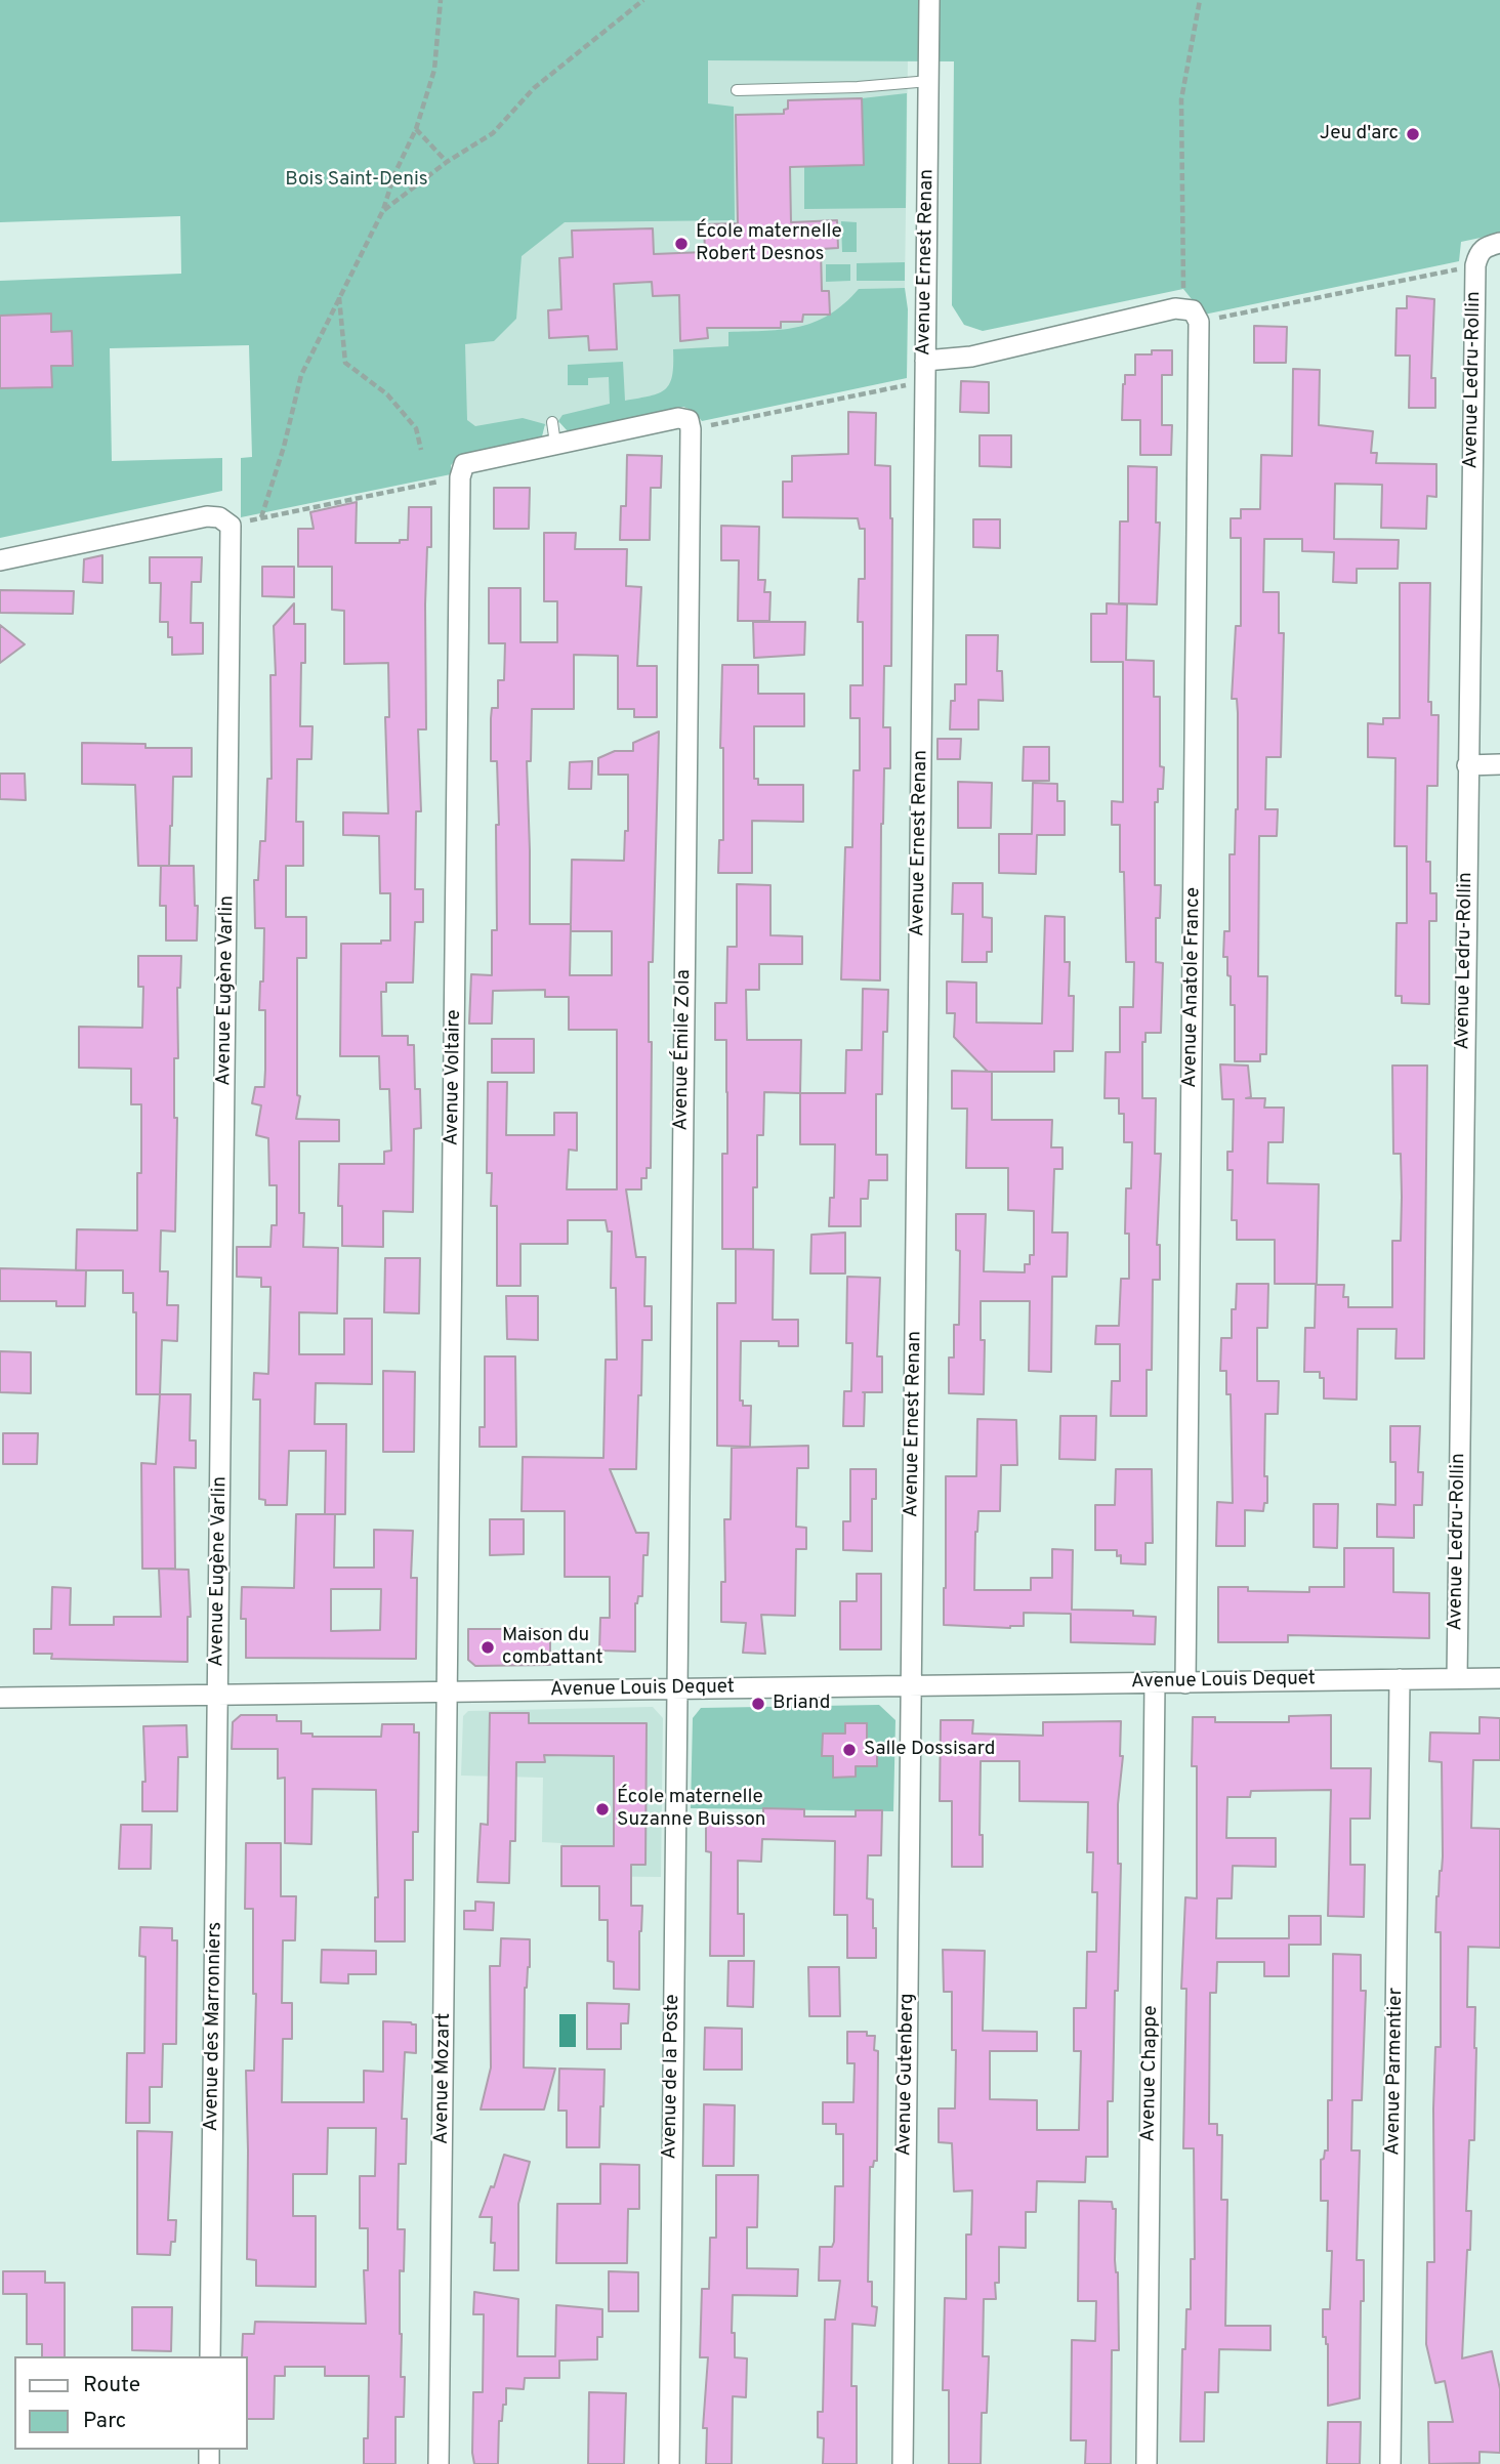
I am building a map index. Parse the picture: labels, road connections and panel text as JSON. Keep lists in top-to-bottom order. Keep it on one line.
{"streets":{"street":["Avenue Ernest Renan","Avenue Ledru-Rollin","Avenue Anatole France","Avenue Eugène Varlin","Avenue Émile Zola","Avenue Voltaire","Avenue Louis Dequet","Avenue des Marronniers","Avenue Parmentier","Avenue Chappe","Avenue Gutenberg","Avenue de la Poste","Avenue Mozart"]},"crossings":[["Avenue Ernest Renan","Avenue Louis Dequet"],["Avenue Ernest Renan","Avenue Gutenberg"],["Avenue Ledru-Rollin","Avenue Louis Dequet"],["Avenue Anatole France","Avenue Louis Dequet"],["Avenue Eugène Varlin","Avenue Louis Dequet"],["Avenue Eugène Varlin","Avenue des Marronniers"],["Avenue Émile Zola","Avenue Louis Dequet"],["Avenue Émile Zola","Avenue de la Poste"],["Avenue Voltaire","Avenue Louis Dequet"],["Avenue Voltaire","Avenue Mozart"],["Avenue Louis Dequet","Avenue des Marronniers"],["Avenue Louis Dequet","Avenue Parmentier"],["Avenue Louis Dequet","Avenue Chappe"],["Avenue Louis Dequet","Avenue Gutenberg"],["Avenue Louis Dequet","Avenue de la Poste"],["Avenue Louis Dequet","Avenue Mozart"]],"parks":["Bois Saint-Denis"],"places":["Jeu d'arc","École maternelle Robert Desnos","Maison du combattant","Briand","Salle Dossisard","École maternelle Suzanne Buisson"],"legend":["Route","Parc"]}
